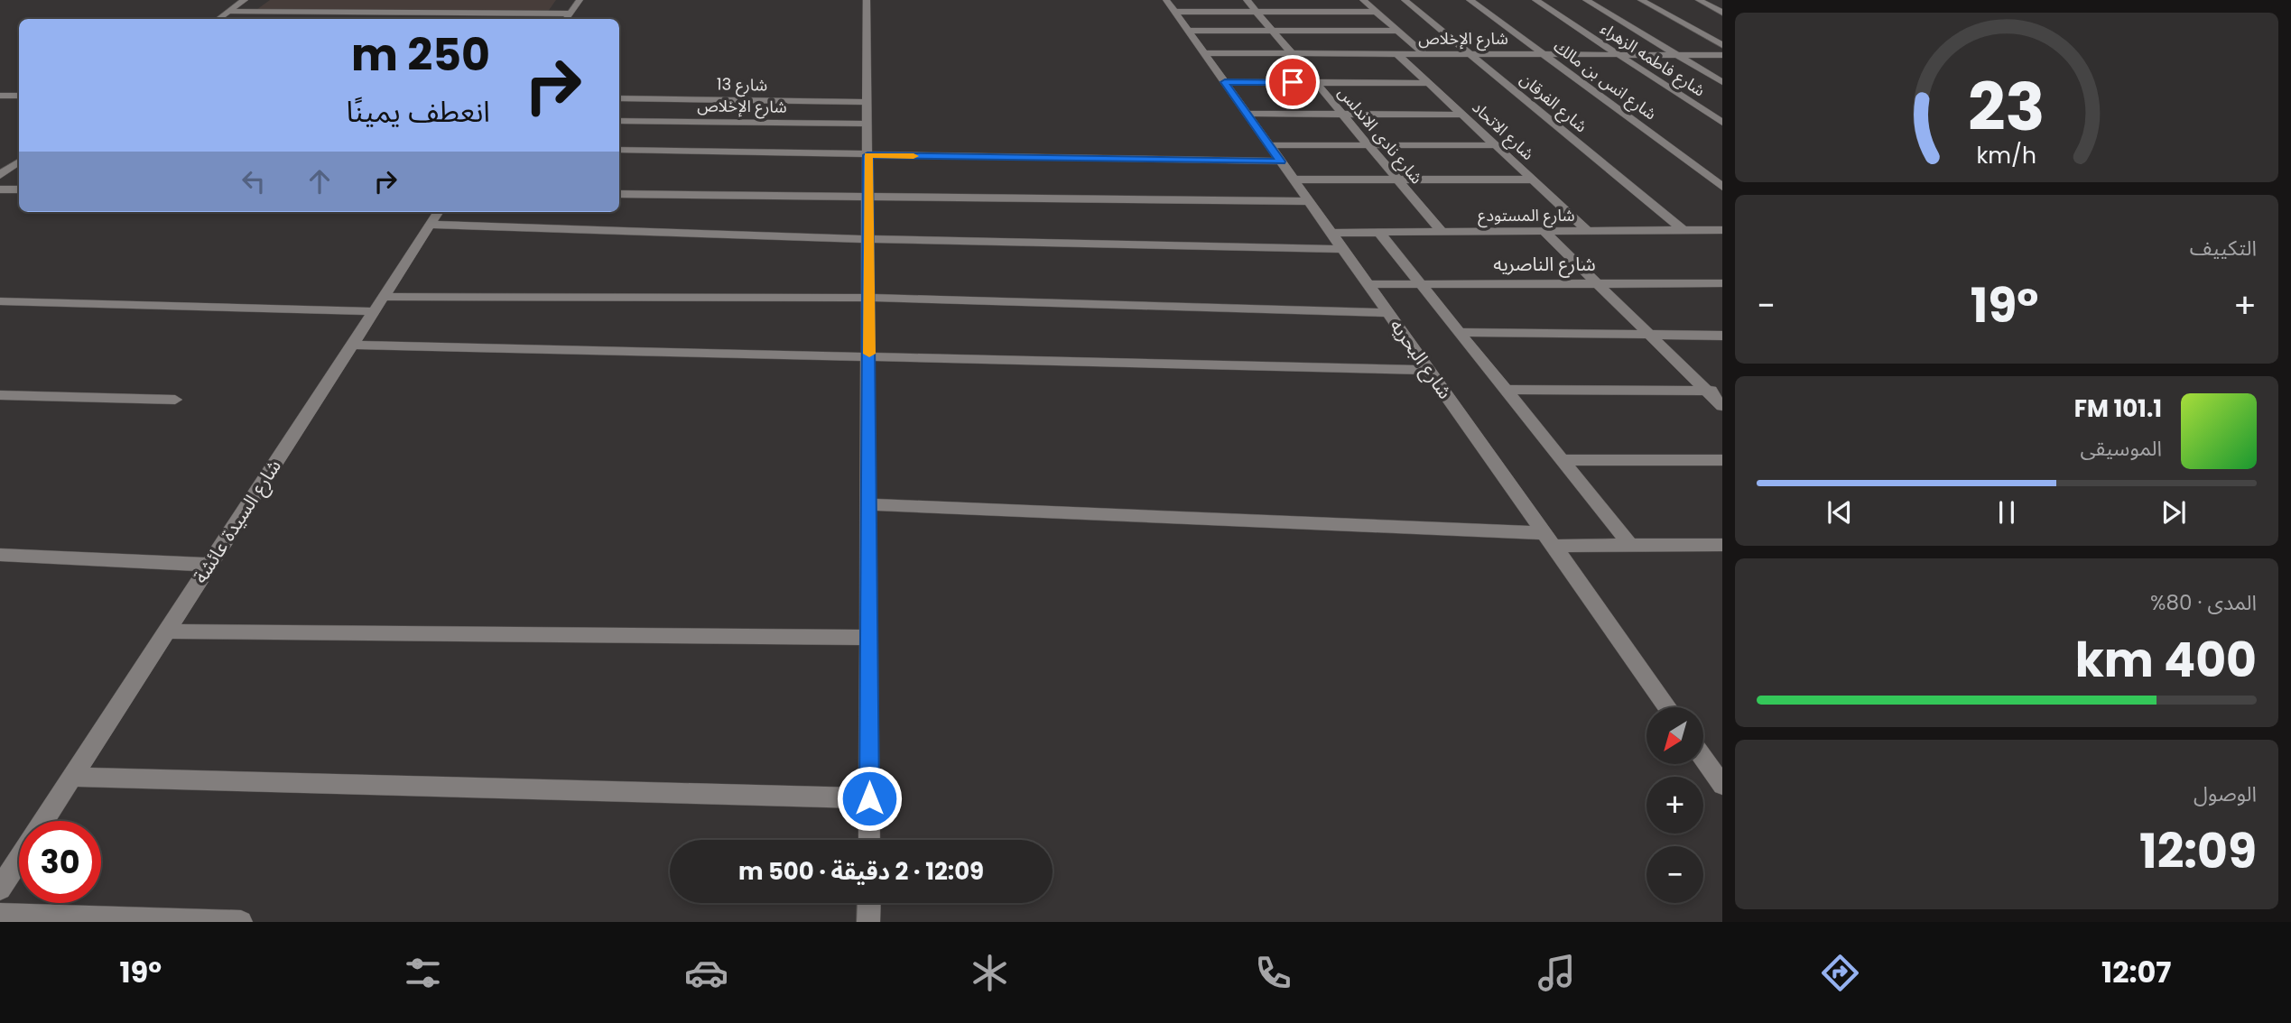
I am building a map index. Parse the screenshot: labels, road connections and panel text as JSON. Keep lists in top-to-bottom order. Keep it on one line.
{"streets":{"street":["شارع الإخلاص","شارع فاطمه الزهراء","شارع انس بن مالك","شارع 13","شارع الفرقان","شارع الاتحاد","شارع نادى الاندلس","شارع المستودع","شارع الناصريه","شارع البحريه","شارع السيدة عائشة"]},"crossings":[["شارع الإخلاص","شارع فاطمه الزهراء"],["شارع الإخلاص","شارع انس بن مالك"],["شارع الإخلاص","شارع الفرقان"],["شارع الإخلاص","شارع الاتحاد"],["شارع الإخلاص","شارع نادى الاندلس"],["شارع الإخلاص","شارع البحريه"],["شارع الفرقان","شارع المستودع"],["شارع الاتحاد","شارع المستودع"],["شارع نادى الاندلس","شارع المستودع"],["شارع المستودع","شارع البحريه"],["شارع الناصريه","شارع البحريه"]],"north":"bottom left","page":{"turn":["250 m","انعطف يمينًا"],"tile":["التكييف",["المدى · 80%","400 km"],["الوصول","12:09"]],"heat":["−","19°","+"],"song":["101.1 FM","الموسيقى"],"map_buttons":["+","−"],"limit":"30","trip":"12:09 · 2 دقيقة · 500 m","tabs":["12:07","19°"],"gauge":["23","km/h"]}}
